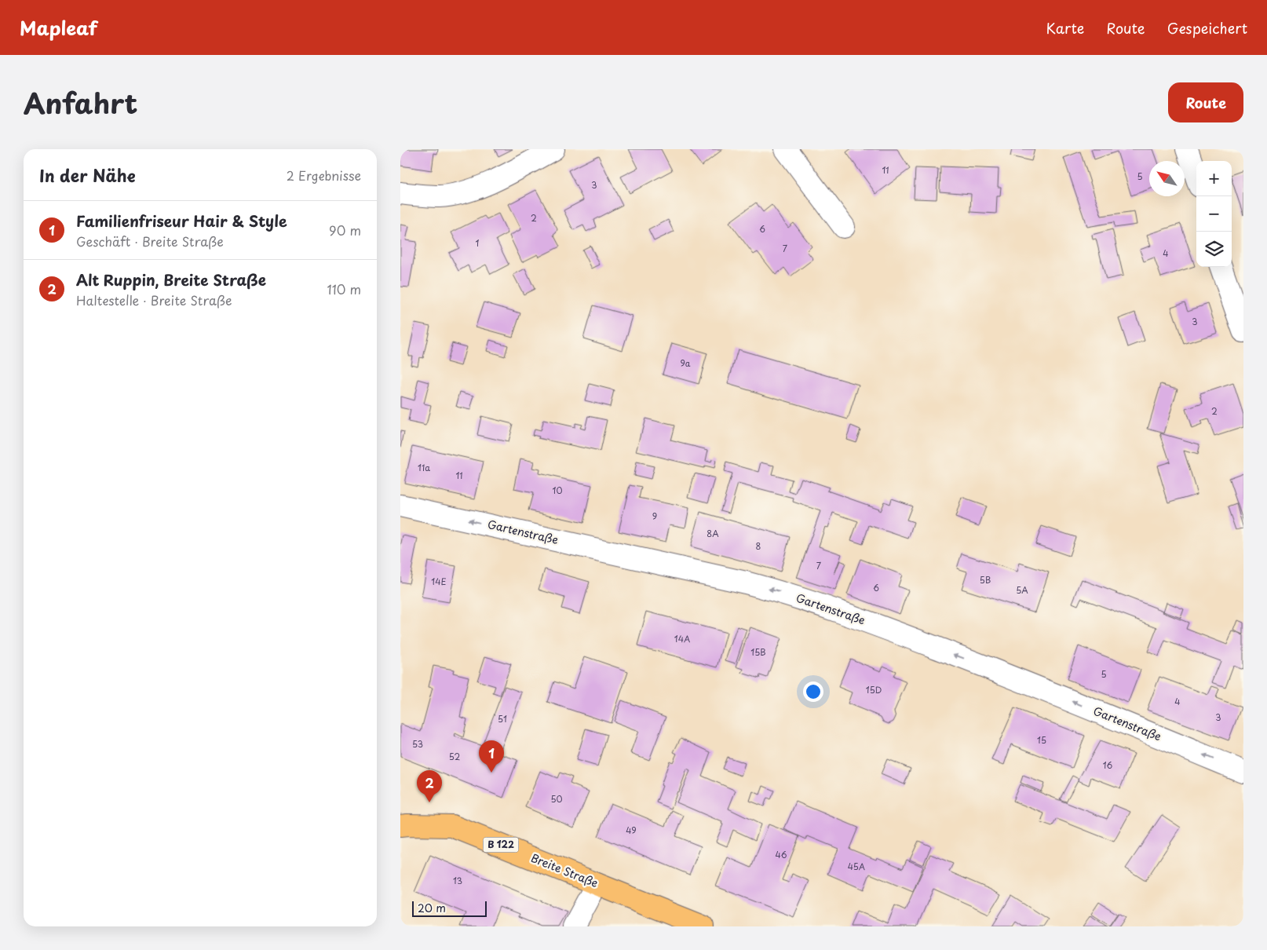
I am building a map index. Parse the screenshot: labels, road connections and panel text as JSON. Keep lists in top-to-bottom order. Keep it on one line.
{"streets":{"main road":["B 122","Breite Straße"],"street":["Gartenstraße"]},"one_way":["Gartenstraße"],"house_numbers":["11","5","3","2","6","1","7","4","3","9a","2","11a","11","10","9","8A","8","7","5B","14E","6","5A","14A","15B","5","15D","4","3","51","15","53","52","16","50","49","46","45A","13"],"scale_bar":"20 m","north":"top left","page":{"header":"Mapleaf","nav":["Karte","Route","Gespeichert"],"title":"Anfahrt","buttons":"Route","heading":["In der Nähe","2 Ergebnisse"],"map_buttons":["+","−"],"list":[{"mark":"1","name":"Familienfriseur Hair & Style","note":"Geschäft · Breite Straße","value":"90 m"},{"mark":"2","name":"Alt Ruppin, Breite Straße","note":"Haltestelle · Breite Straße","value":"110 m"}],"pins":["1","2"],"scale":"20 m"}}
